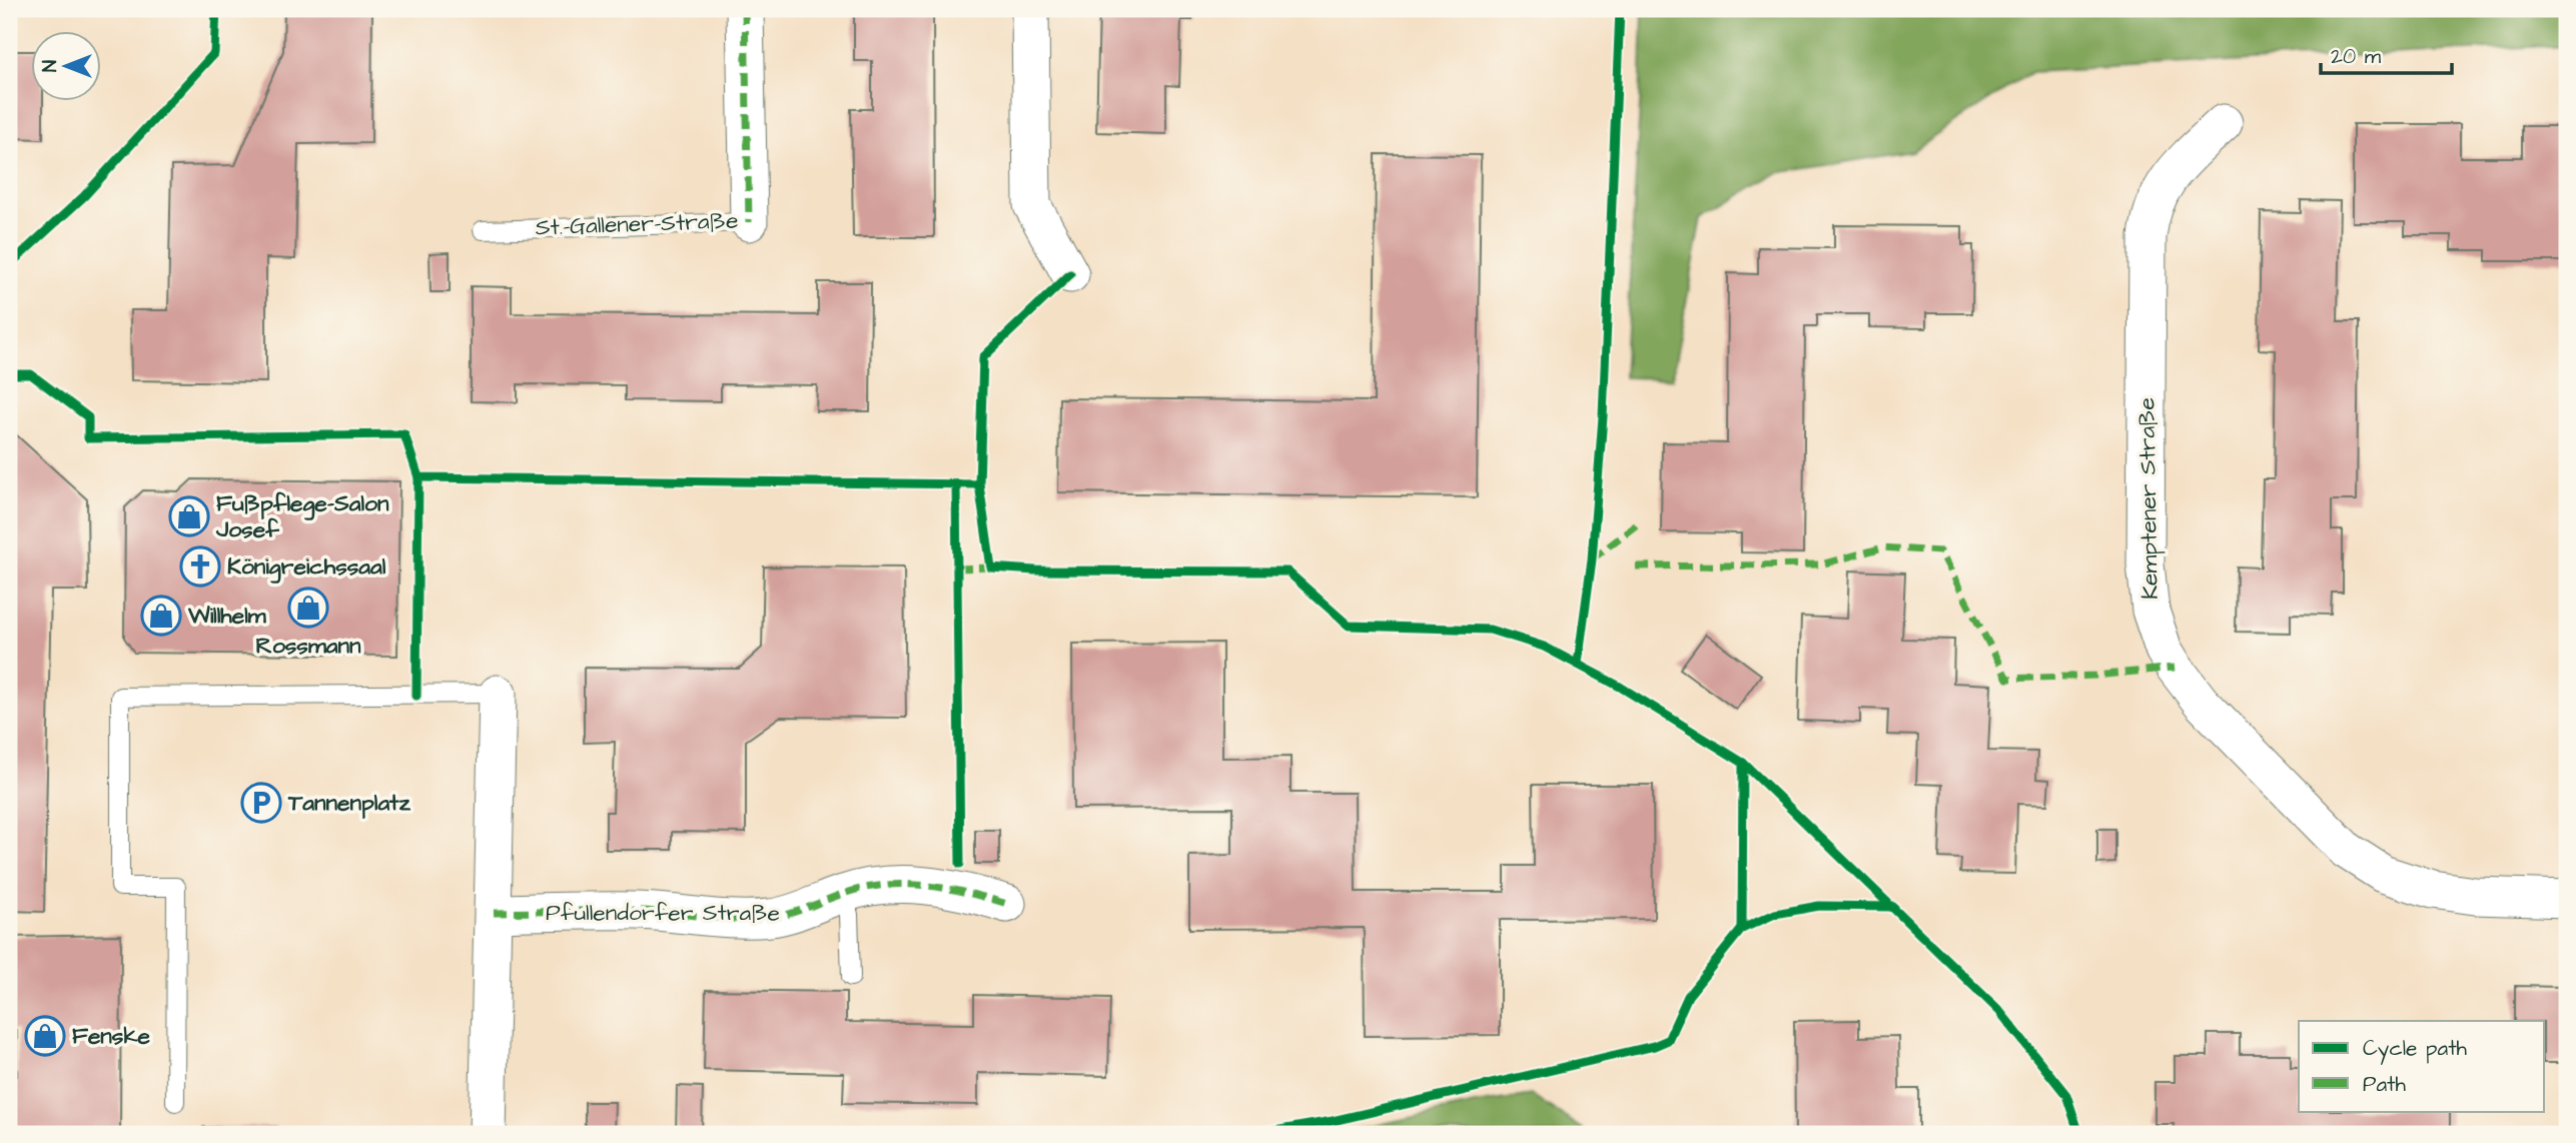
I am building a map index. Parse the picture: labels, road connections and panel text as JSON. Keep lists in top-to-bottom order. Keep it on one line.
{"streets":{"street":["St.-Gallener-Straße","Kemptener Straße","Pfullendorfer Straße"]},"places":{"shop":["Fußpflege-Salon Josef","Rossmann","Willhelm","Fenske"],"church":["Königreichssaal"],"parking":["Tannenplatz"]},"legend":["Cycle path","Path"],"scale_bar":"20 m","north":"left"}
